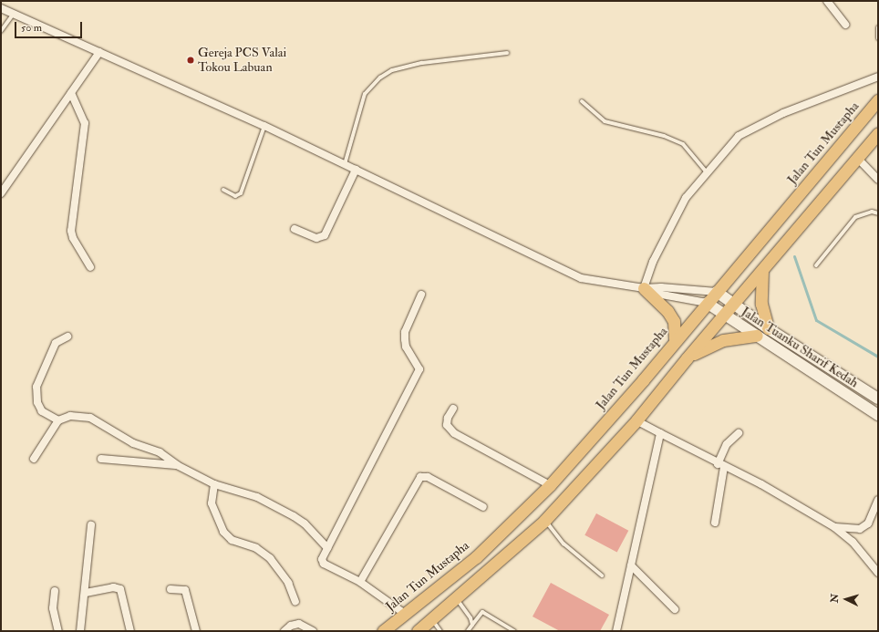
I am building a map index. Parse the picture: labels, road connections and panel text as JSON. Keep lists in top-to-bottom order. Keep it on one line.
{"streets":{"main road":["Jalan Tun Mustapha","Jalan Tuanku Sharif Kedah"]},"crossings":[["Jalan Tun Mustapha","Jalan Tuanku Sharif Kedah"]],"places":["Gereja PCS Valai Tokou Labuan"],"scale_bar":"50 m","north":"left"}
